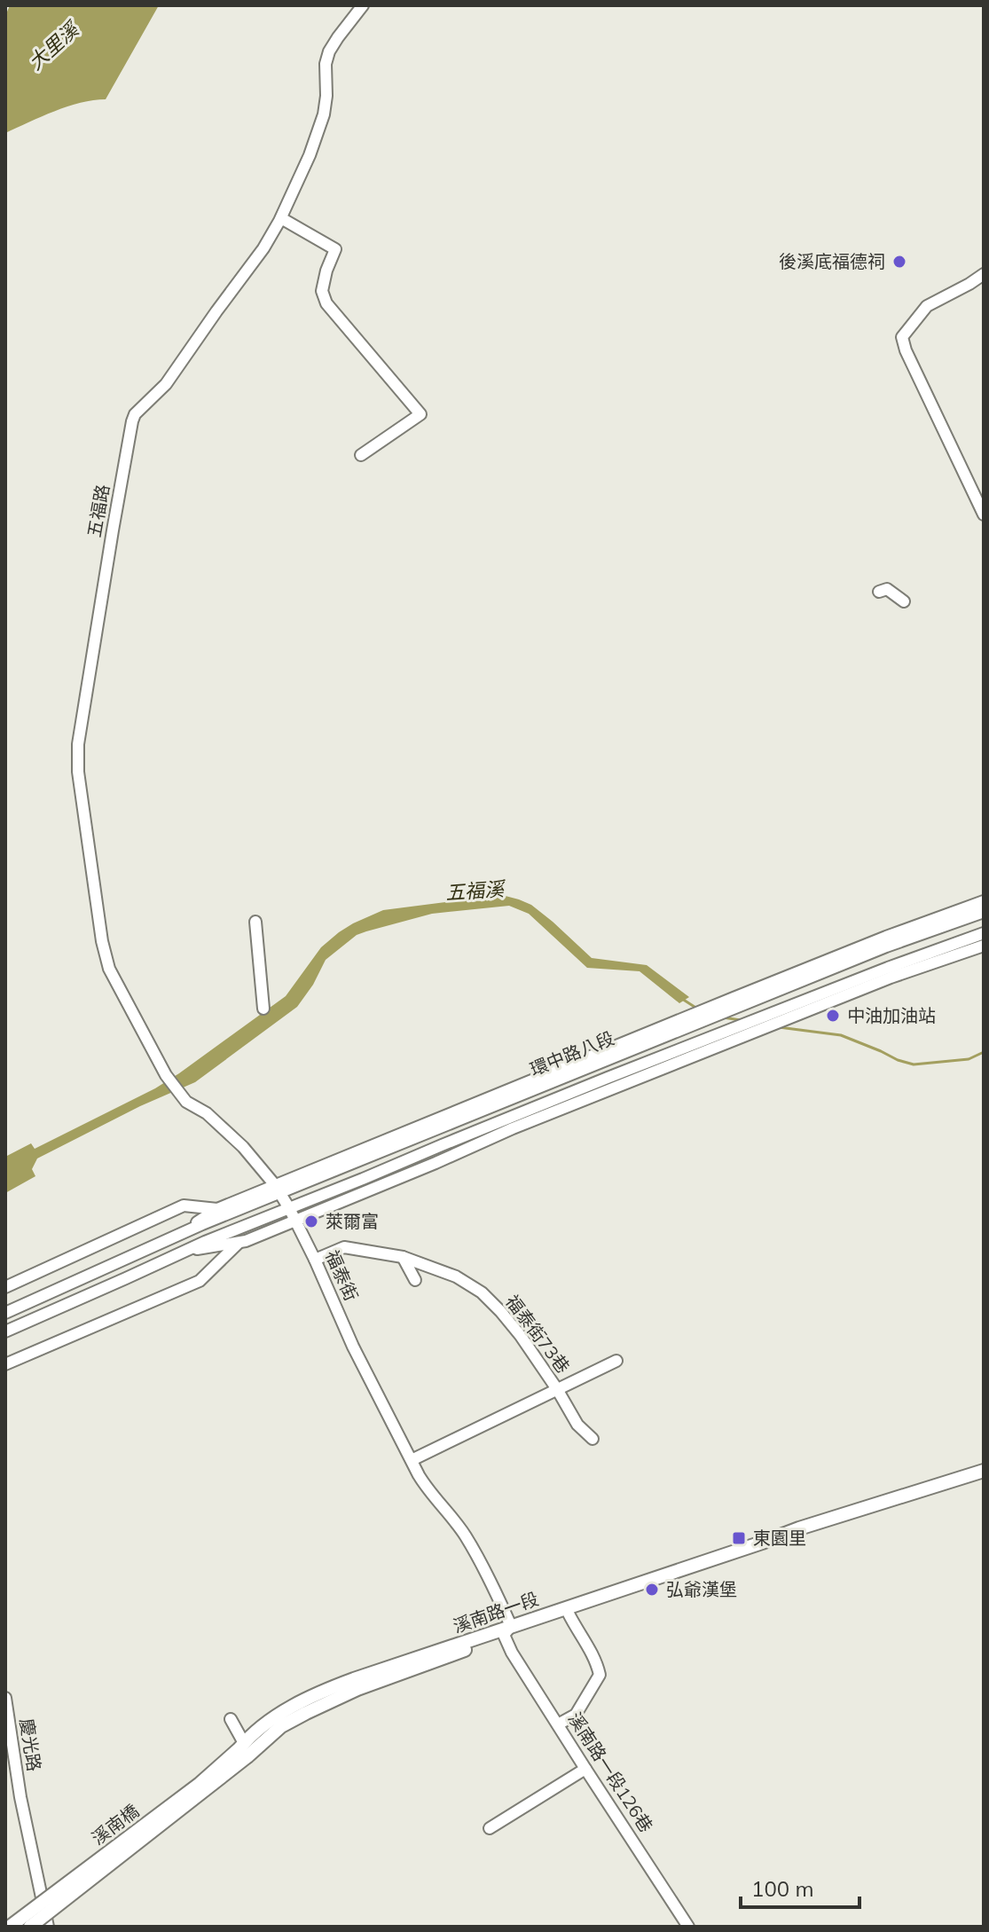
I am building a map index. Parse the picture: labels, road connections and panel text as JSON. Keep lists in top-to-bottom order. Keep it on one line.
{"streets":{"main road":["溪南路一段","溪南橋"],"street":["五福路","環中路八段","福泰街","福泰街73巷","慶光路","溪南路一段126巷"]},"crossings":[["五福路","福泰街"],["環中路八段","福泰街"],["福泰街","福泰街73巷"],["福泰街","溪南路一段"],["福泰街","溪南路一段126巷"],["溪南路一段","溪南路一段126巷"],["溪南路一段","溪南橋"]],"water":["大里溪","五福溪"],"places":{"other":["後溪底福德祠","中油加油站","萊爾富","弘爺漢堡"],"transit":["東園里"]},"scale_bar":"100 m"}
